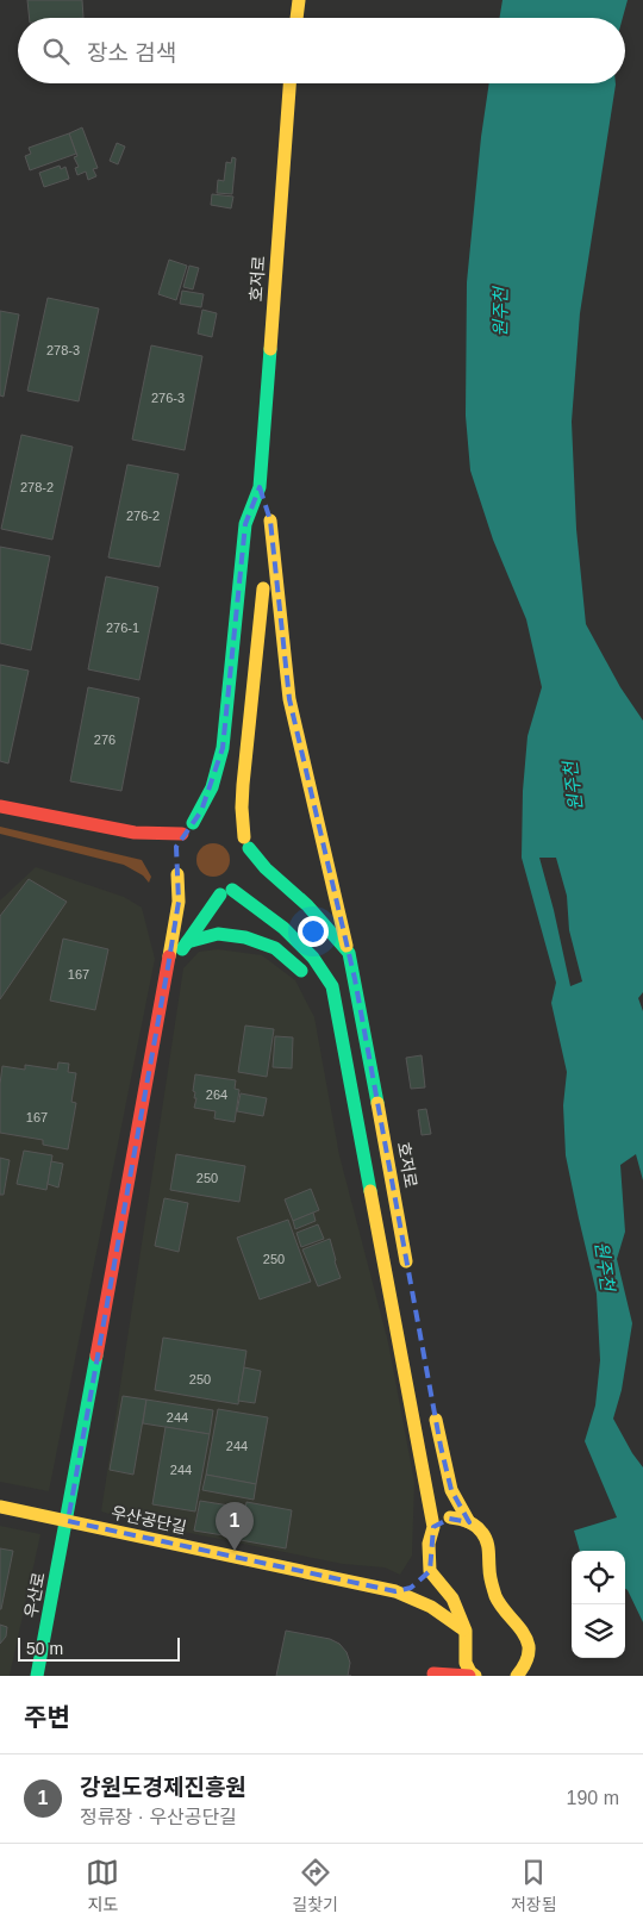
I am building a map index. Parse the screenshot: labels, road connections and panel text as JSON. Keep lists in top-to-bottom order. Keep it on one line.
{"streets":{"street":["호저로","우산공단길","우산로"]},"crossings":[["우산공단길","우산로"]],"water":["원주천"],"house_numbers":["278-3","276-3","278-2","276-2","276-1","276","167","264","167","250","250","250","244","244","244"],"scale_bar":"50 m","page":{"search":"장소 검색","pins":"1","scale":"50 m","heading":"주변","list":[{"mark":"1","name":"강원도경제진흥원","note":"정류장 · 우산공단길","value":"190 m"}],"nav":["지도","길찾기","저장됨"]}}
